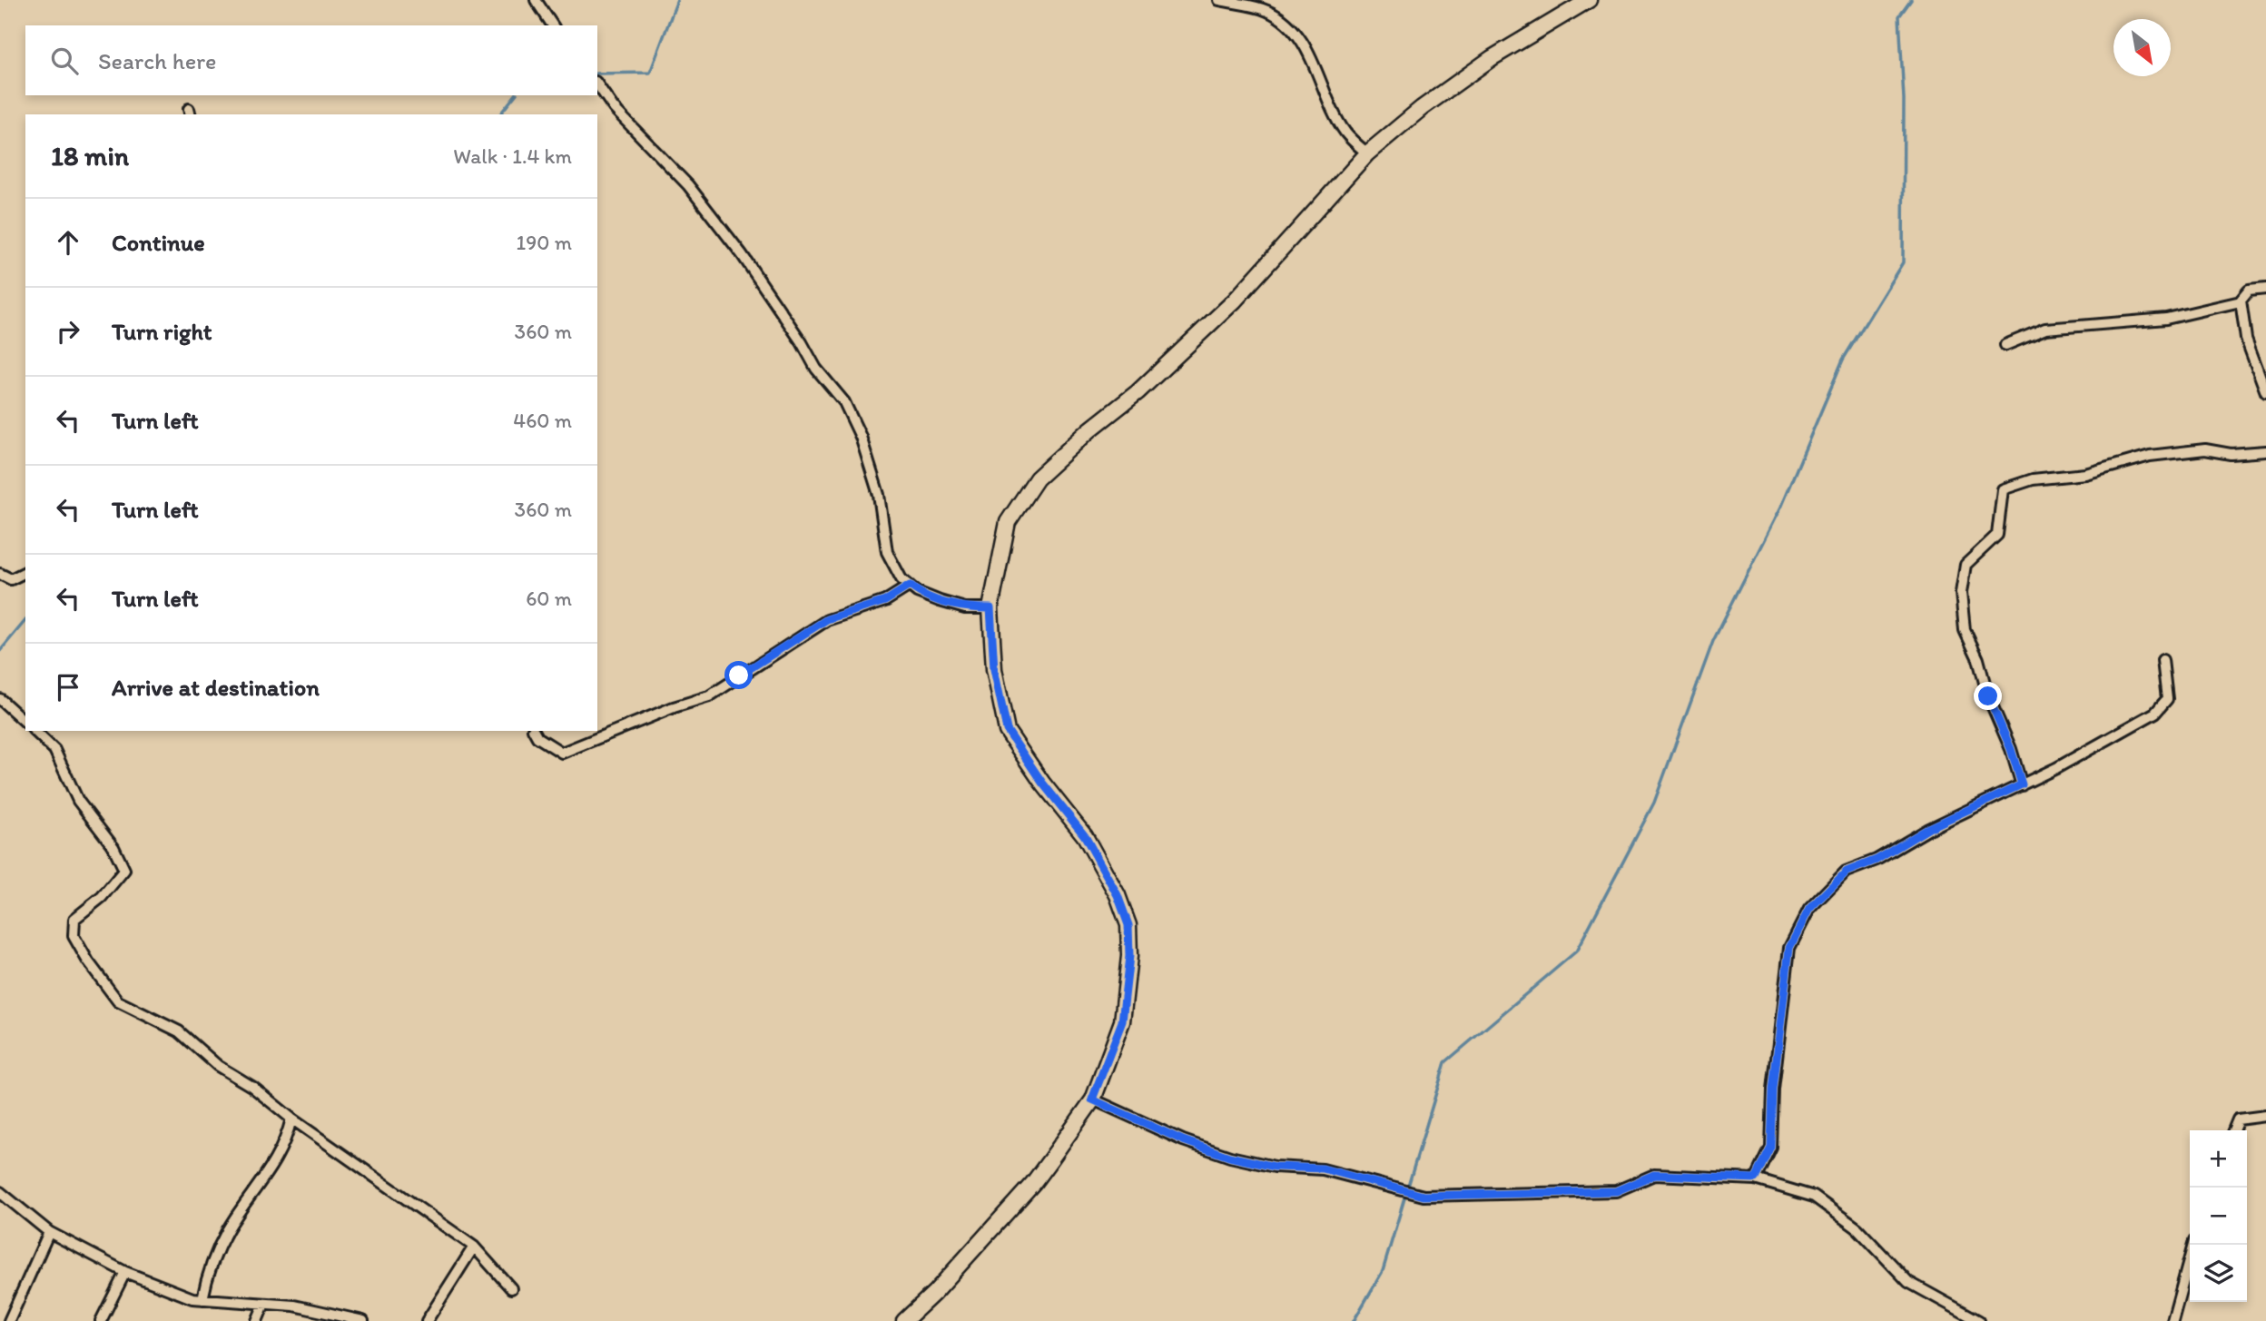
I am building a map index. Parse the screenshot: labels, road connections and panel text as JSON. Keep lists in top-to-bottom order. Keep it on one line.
{"north":"bottom right","page":{"search":"Search here","heading":["18 min","Walk · 1.4 km"],"list":[["Continue","190 m"],["Turn right","360 m"],["Turn left","460 m"],["Turn left","360 m"],["Turn left","60 m"],"Arrive at destination"],"map_buttons":["+","−"]}}
